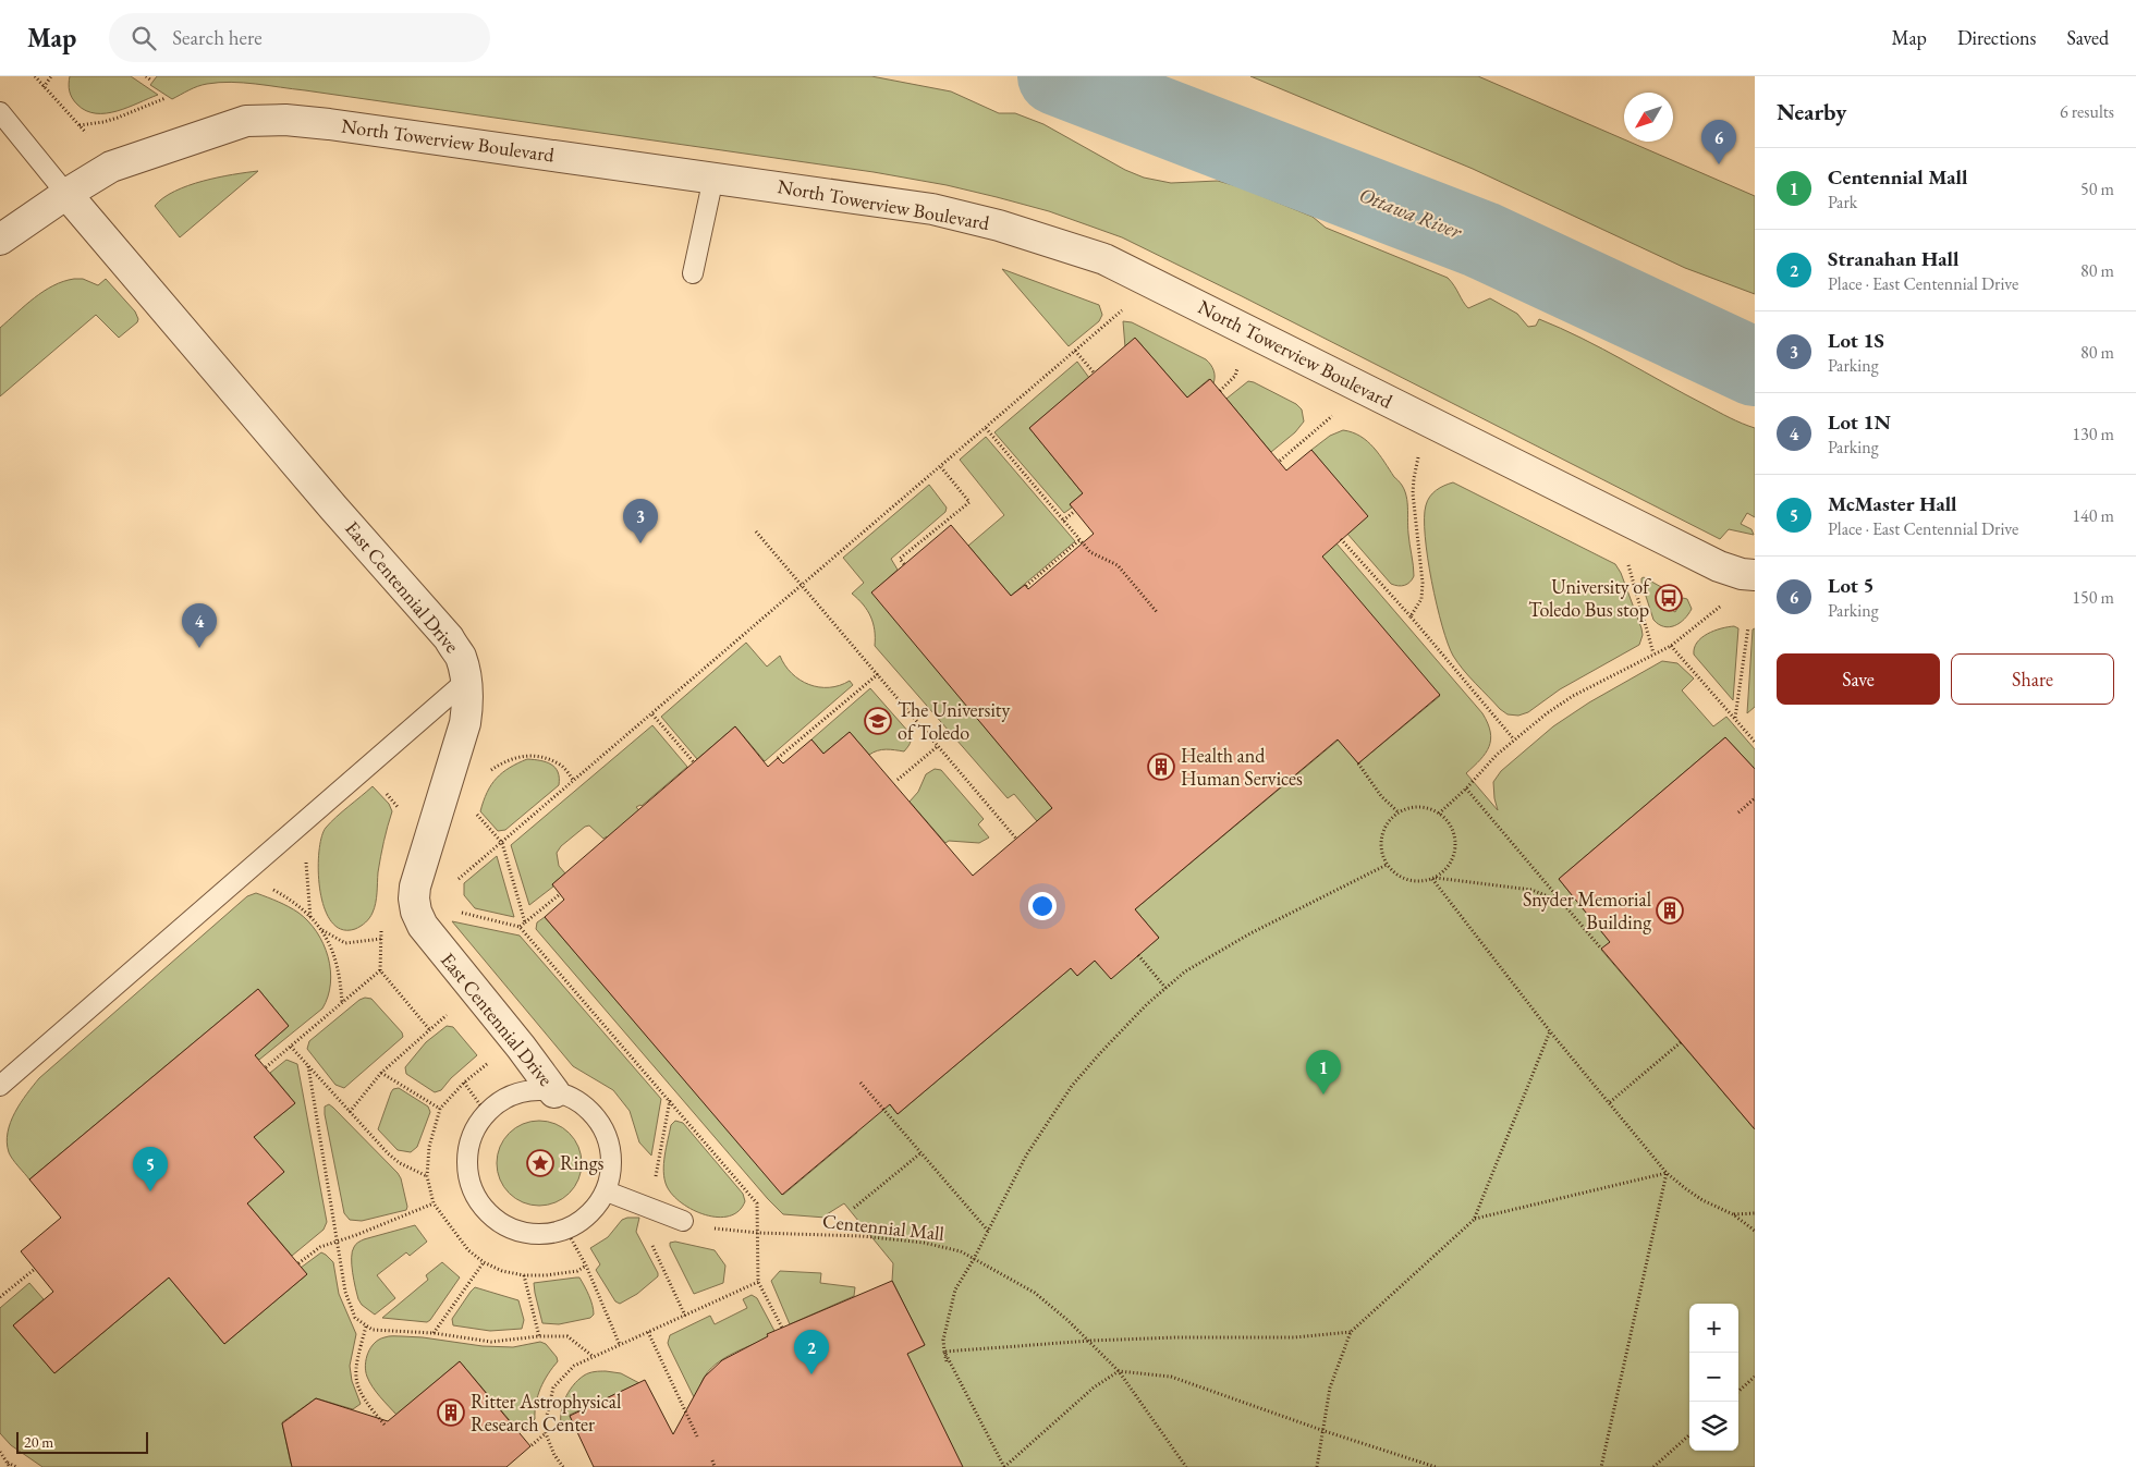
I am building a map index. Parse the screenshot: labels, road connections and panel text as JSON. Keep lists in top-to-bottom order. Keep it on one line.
{"streets":{"street":["North Towerview Boulevard","East Centennial Drive"],"path":["Centennial Mall"]},"crossings":[["North Towerview Boulevard","East Centennial Drive"]],"water":["Ottawa River"],"places":{"bus stop":["University of Toledo Bus stop"],"school or university":["The University of Toledo"],"building":["Health and Human Services","Snyder Memorial Building","Ritter Astrophysical Research Center"],"place":["Rings"]},"scale_bar":"20 m","north":"bottom left","page":{"header":"Map","search":"Search here","nav":["Map","Directions","Saved"],"heading":["Nearby","6 results"],"pins":["6","3","4","1","5","2"],"list":[{"mark":"1","name":"Centennial Mall","note":"Park","value":"50 m"},{"mark":"2","name":"Stranahan Hall","note":"Place · East Centennial Drive","value":"80 m"},{"mark":"3","name":"Lot 1S","note":"Parking","value":"80 m"},{"mark":"4","name":"Lot 1N","note":"Parking","value":"130 m"},{"mark":"5","name":"McMaster Hall","note":"Place · East Centennial Drive","value":"140 m"},{"mark":"6","name":"Lot 5","note":"Parking","value":"150 m"}],"buttons":["Save","Share"],"map_buttons":["+","−"],"scale":"20 m"}}
